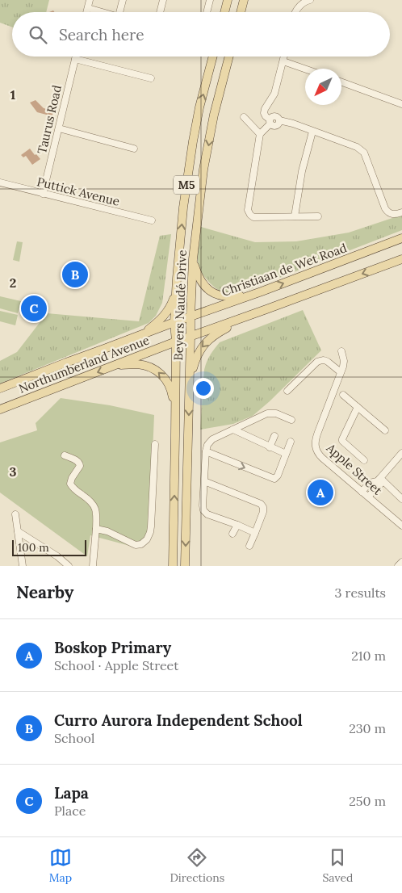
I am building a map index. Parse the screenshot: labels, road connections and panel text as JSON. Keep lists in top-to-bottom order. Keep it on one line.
{"streets":{"main road":["M5","Christiaan de Wet Road","Beyers Naudé Drive","Northumberland Avenue"],"street":["Taurus Road","Puttick Avenue","Apple Street"]},"crossings":[["Taurus Road","Puttick Avenue"],["Christiaan de Wet Road","Beyers Naudé Drive"],["Christiaan de Wet Road","Northumberland Avenue"],["Beyers Naudé Drive","Northumberland Avenue"]],"scale_bar":"100 m","north":"bottom left","page":{"search":"Search here","pins":["B","C","A"],"scale":"100 m","heading":["Nearby","3 results"],"list":[{"mark":"A","name":"Boskop Primary","note":"School · Apple Street","value":"210 m"},{"mark":"B","name":"Curro Aurora Independent School","note":"School","value":"230 m"},{"mark":"C","name":"Lapa","note":"Place","value":"250 m"}],"nav":["Map","Directions","Saved"]},"grid":{"rows":["1","2","3"]}}
